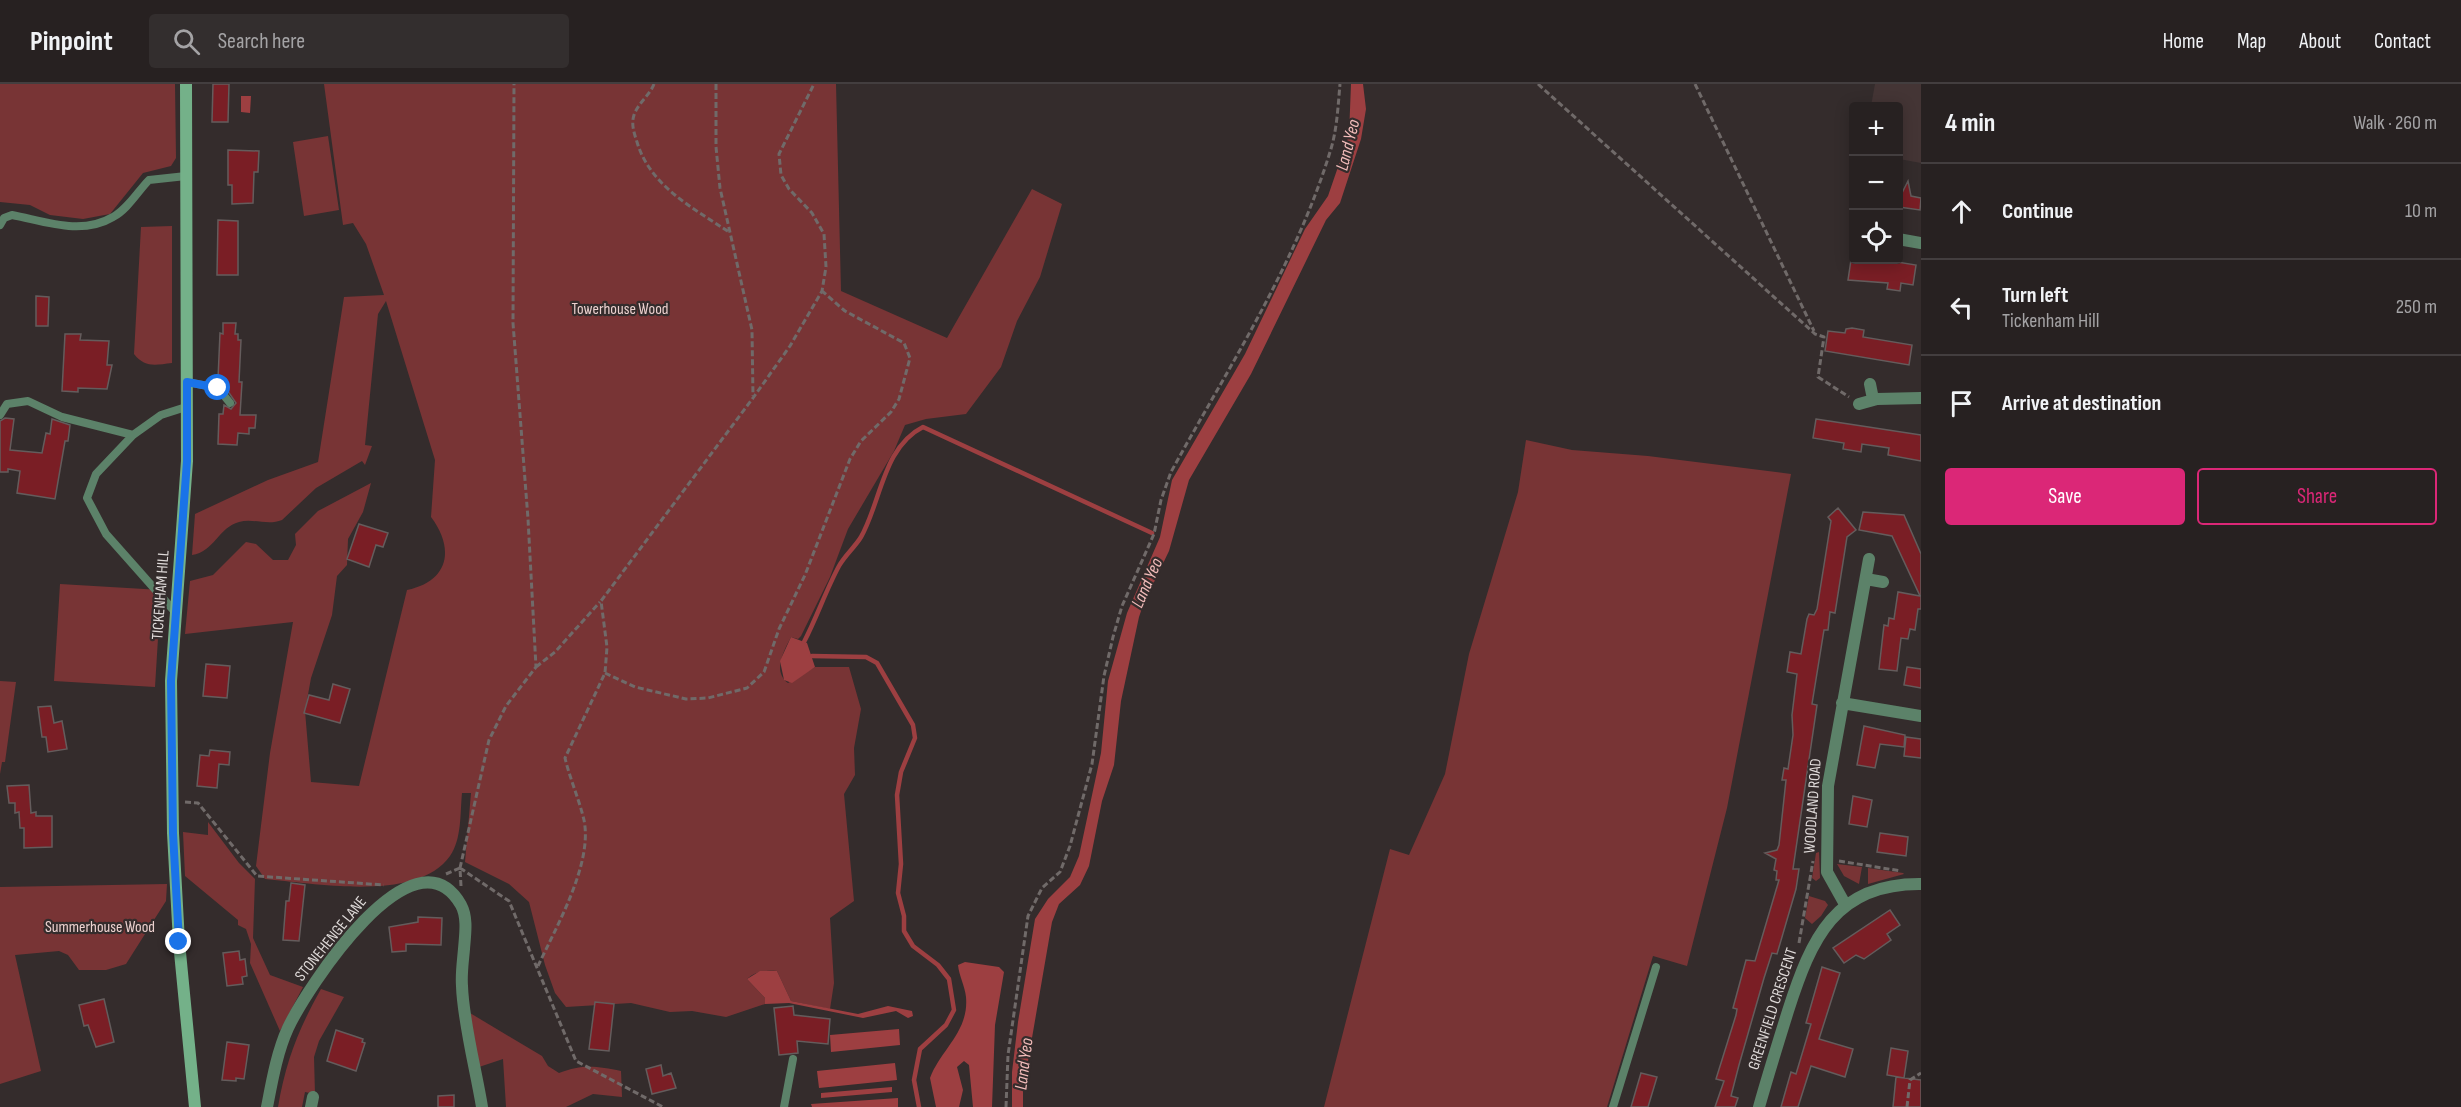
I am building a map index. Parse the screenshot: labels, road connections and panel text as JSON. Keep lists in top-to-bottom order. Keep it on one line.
{"streets":{"main road":["TICKENHAM HILL"],"street":["WOODLAND ROAD","STONEHENGE LANE","GREENFIELD CRESCENT"]},"crossings":[["WOODLAND ROAD","GREENFIELD CRESCENT"]],"water":["Land Yeo"],"parks":["Towerhouse Wood","Summerhouse Wood"],"page":{"header":"Pinpoint","search":"Search here","nav":["Home","Map","About","Contact"],"heading":["4 min","Walk · 260 m"],"map_buttons":["+","−"],"list":[["Continue","10 m"],["Turn left","Tickenham Hill","250 m"],"Arrive at destination"],"buttons":["Save","Share"]}}
